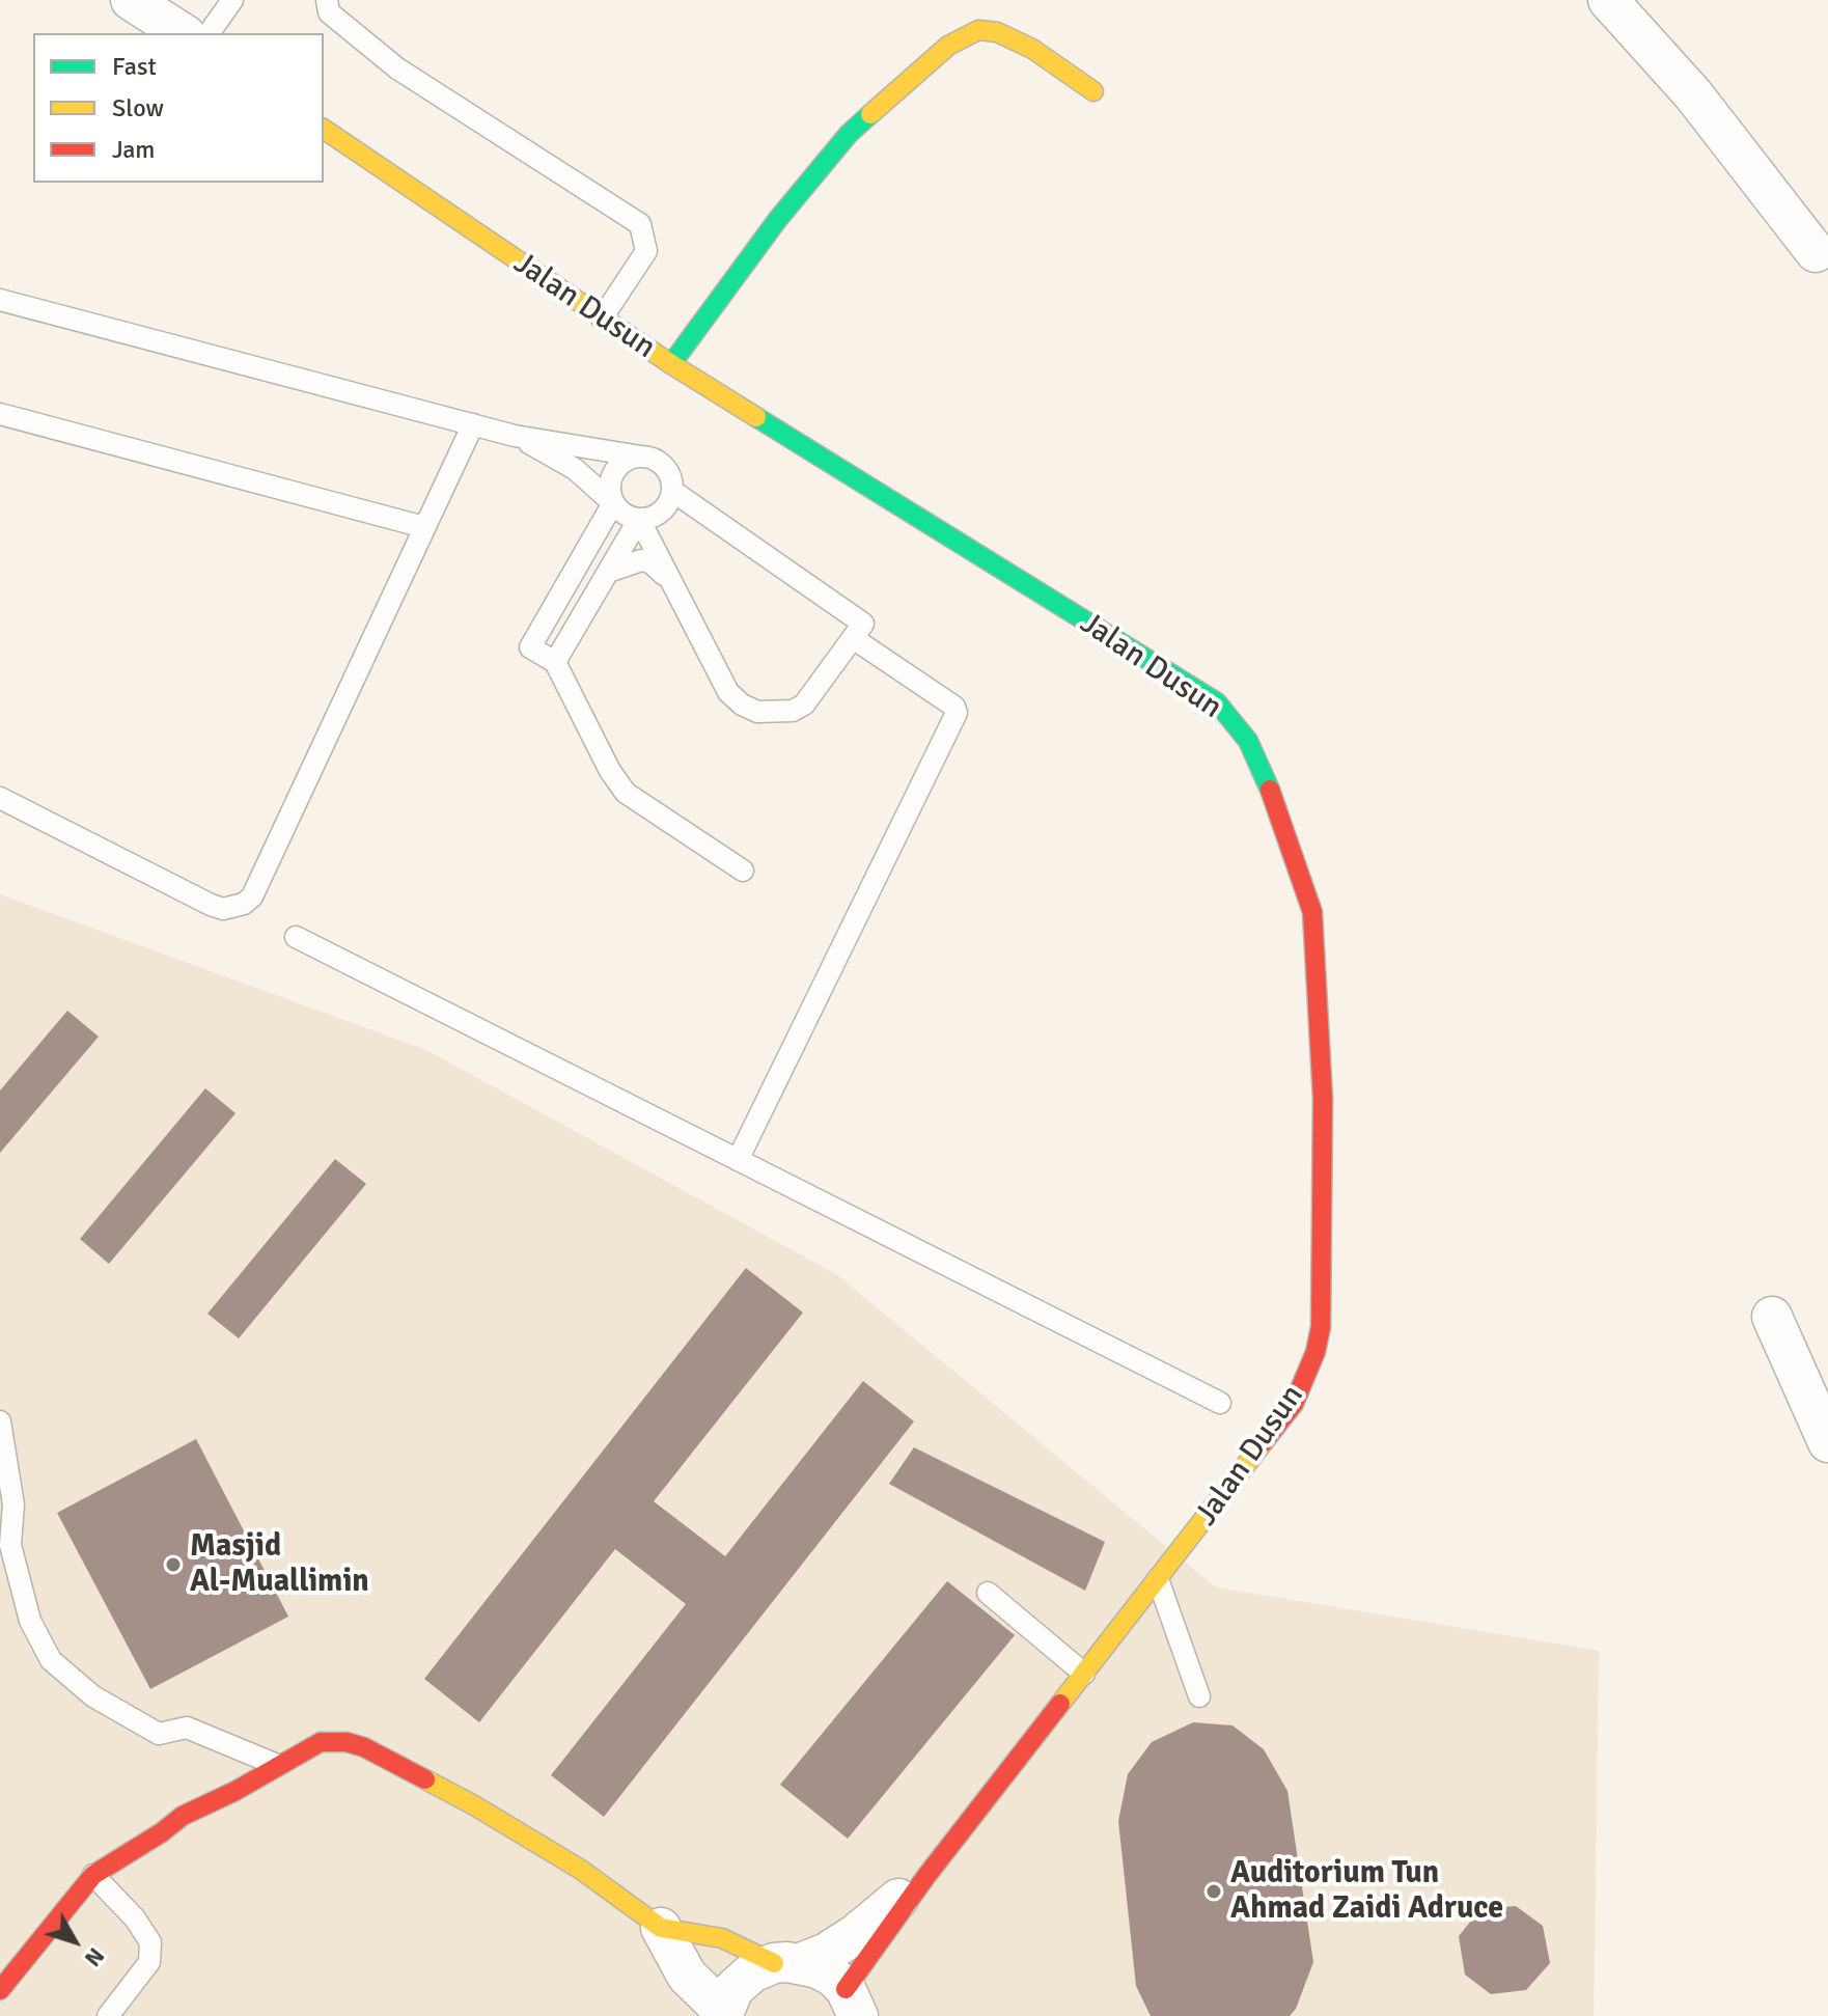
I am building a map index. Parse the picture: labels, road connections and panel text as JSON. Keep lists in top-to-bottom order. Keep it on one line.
{"streets":{"street":["Jalan Dusun"]},"places":["Masjid Al-Muallimin","Auditorium Tun Ahmad Zaidi Adruce"],"legend":["Fast","Slow","Jam"],"north":"bottom right"}
